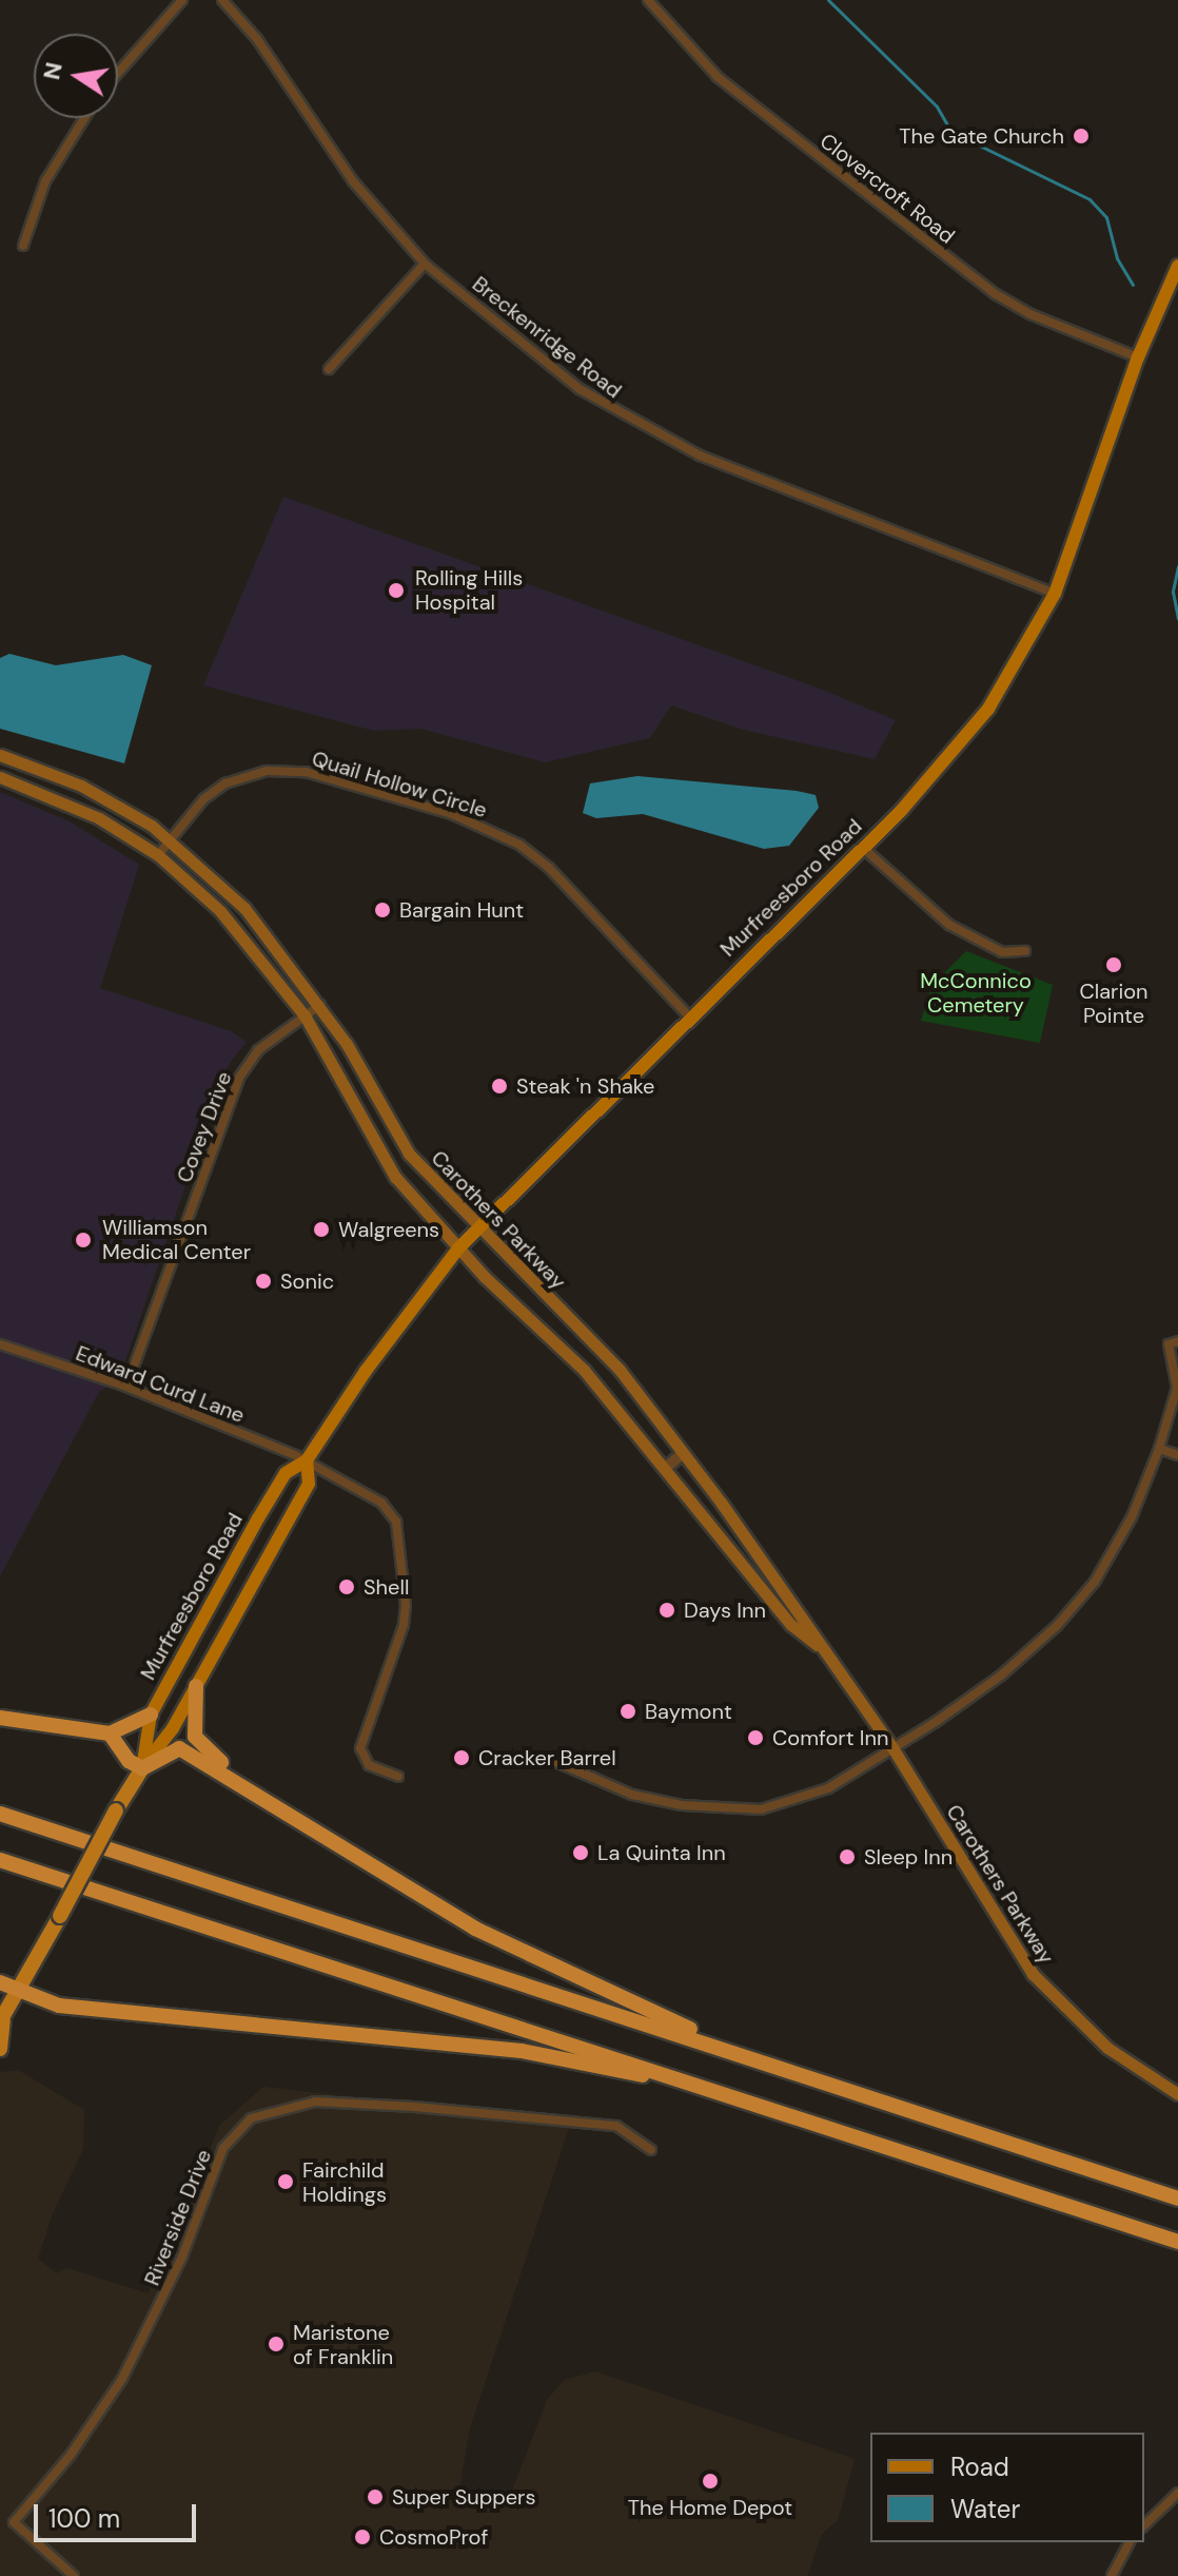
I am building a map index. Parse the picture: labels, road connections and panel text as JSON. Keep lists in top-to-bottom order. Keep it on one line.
{"streets":{"highway":["Murfreesboro Road"],"main road":["Carothers Parkway"],"street":["Clovercroft Road","Breckenridge Road","Quail Hollow Circle","Covey Drive","Edward Curd Lane","Riverside Drive"]},"crossings":[["Clovercroft Road","Murfreesboro Road"],["Breckenridge Road","Murfreesboro Road"],["Quail Hollow Circle","Murfreesboro Road"],["Quail Hollow Circle","Carothers Parkway"],["Murfreesboro Road","Carothers Parkway"],["Murfreesboro Road","Edward Curd Lane"],["Covey Drive","Carothers Parkway"],["Covey Drive","Edward Curd Lane"]],"parks":["McConnico Cemetery"],"places":["The Gate Church","Rolling Hills Hospital","Bargain Hunt","Clarion Pointe","Steak 'n Shake","Walgreens","Williamson Medical Center","Sonic","Shell","Days Inn","Baymont","Comfort Inn","Cracker Barrel","La Quinta Inn","Sleep Inn","Fairchild Holdings","Maristone of Franklin","The Home Depot","Super Suppers","CosmoProf"],"legend":["Road","Water"],"scale_bar":"100 m","north":"left"}
